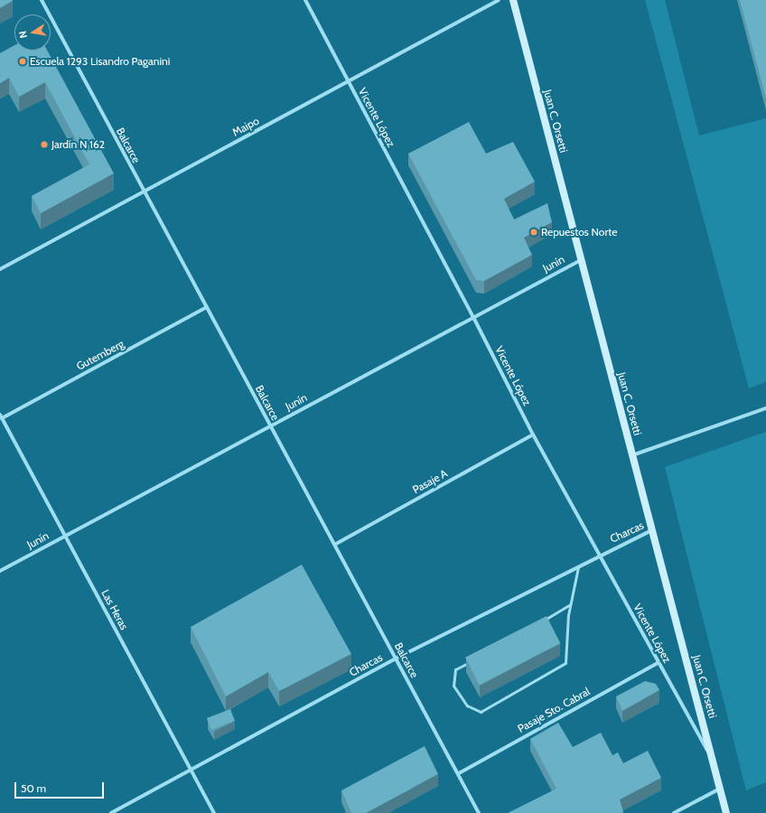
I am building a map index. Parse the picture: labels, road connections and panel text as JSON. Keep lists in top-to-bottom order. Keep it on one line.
{"streets":{"street":["Vicente López","Juan C. Orsetti","Maipo","Balcarce","Junín","Gutemberg","Pasaje A","Charcas","Las Heras","Pasaje Sto. Cabral"]},"crossings":[["Vicente López","Juan C. Orsetti"],["Vicente López","Maipo"],["Vicente López","Junín"],["Vicente López","Pasaje A"],["Vicente López","Charcas"],["Vicente López","Pasaje Sto. Cabral"],["Juan C. Orsetti","Junín"],["Juan C. Orsetti","Charcas"],["Maipo","Balcarce"],["Balcarce","Junín"],["Balcarce","Gutemberg"],["Balcarce","Pasaje A"],["Balcarce","Charcas"],["Balcarce","Pasaje Sto. Cabral"],["Junín","Las Heras"],["Gutemberg","Las Heras"],["Charcas","Las Heras"]],"places":["Escuela 1293 Lisandro Paganini","Jardín N 162","Repuestos Norte"],"scale_bar":"50 m","north":"left"}
